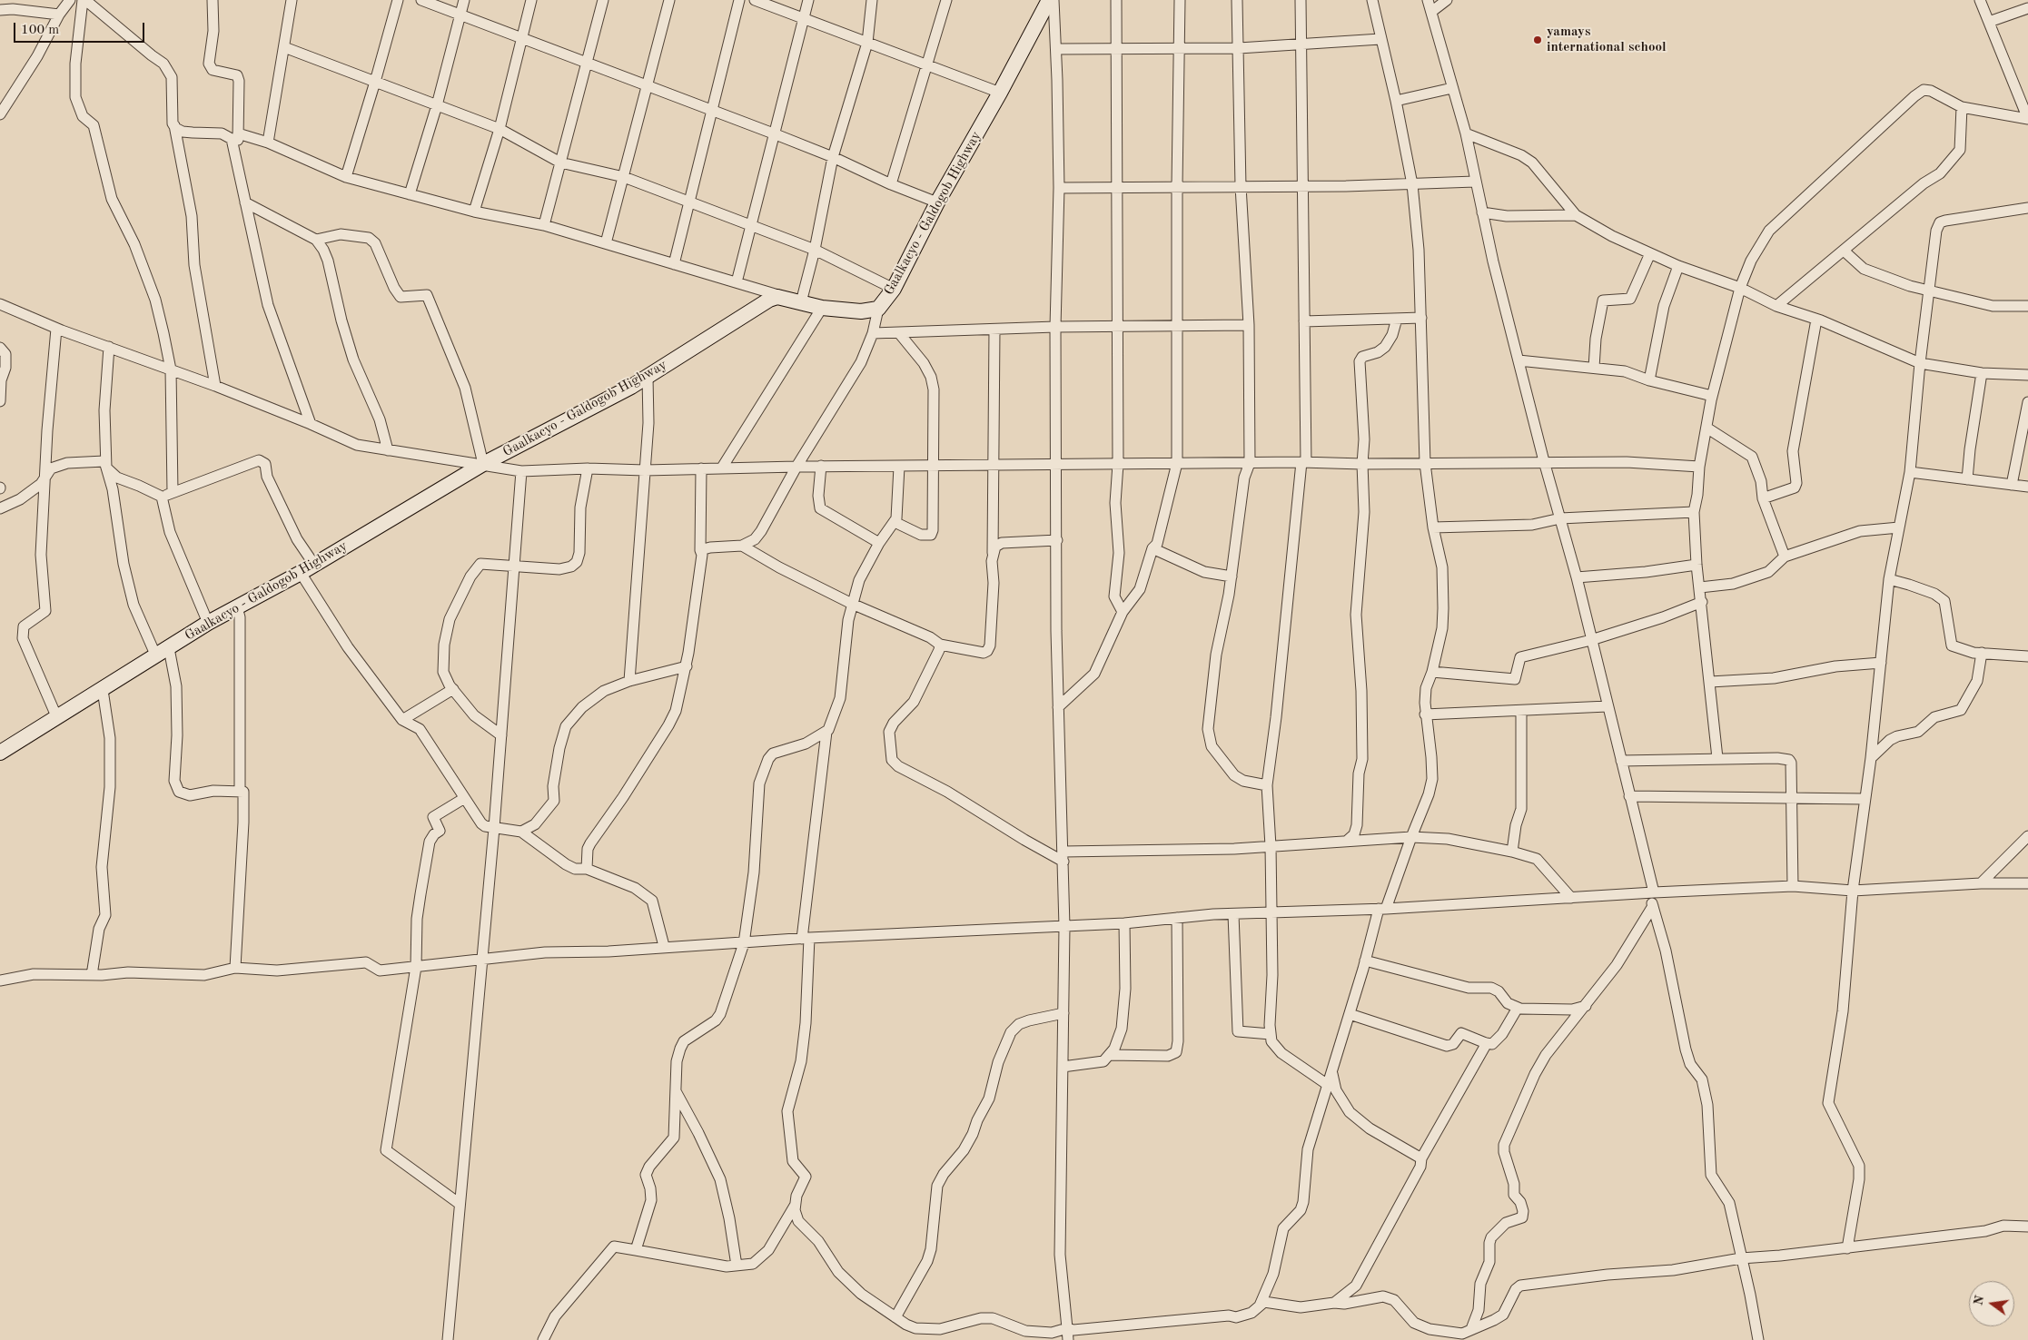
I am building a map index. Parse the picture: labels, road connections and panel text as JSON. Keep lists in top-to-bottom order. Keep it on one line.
{"streets":{"street":["Gaalkacyo - Galdogob Highway"]},"places":["yamays international school"],"scale_bar":"100 m","north":"left"}
